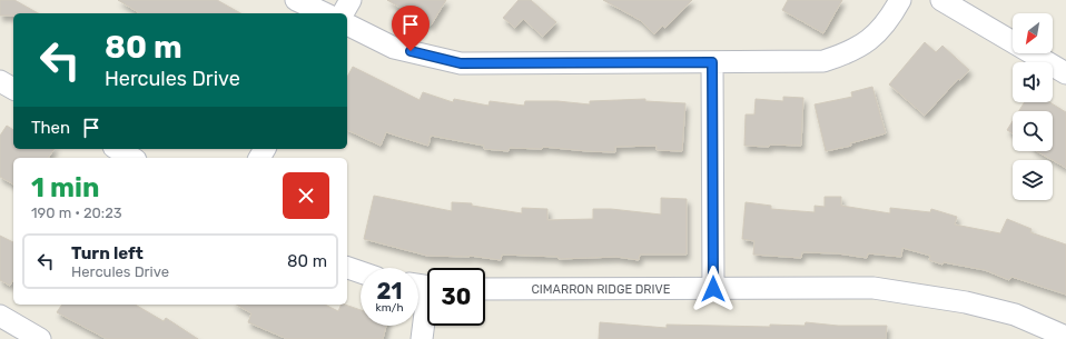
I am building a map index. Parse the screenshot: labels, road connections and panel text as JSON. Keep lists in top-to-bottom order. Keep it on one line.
{"streets":{"street":["CIMARRON RIDGE DRIVE"]},"north":"bottom left","page":{"turn":["80 m","Hercules Drive"],"then":"Then","heading":["1 min","190 m · 20:23"],"list":[{"name":"Turn left","note":"Hercules Drive","value":"80 m"}],"speed":"21 km/h","limit":"30"}}
